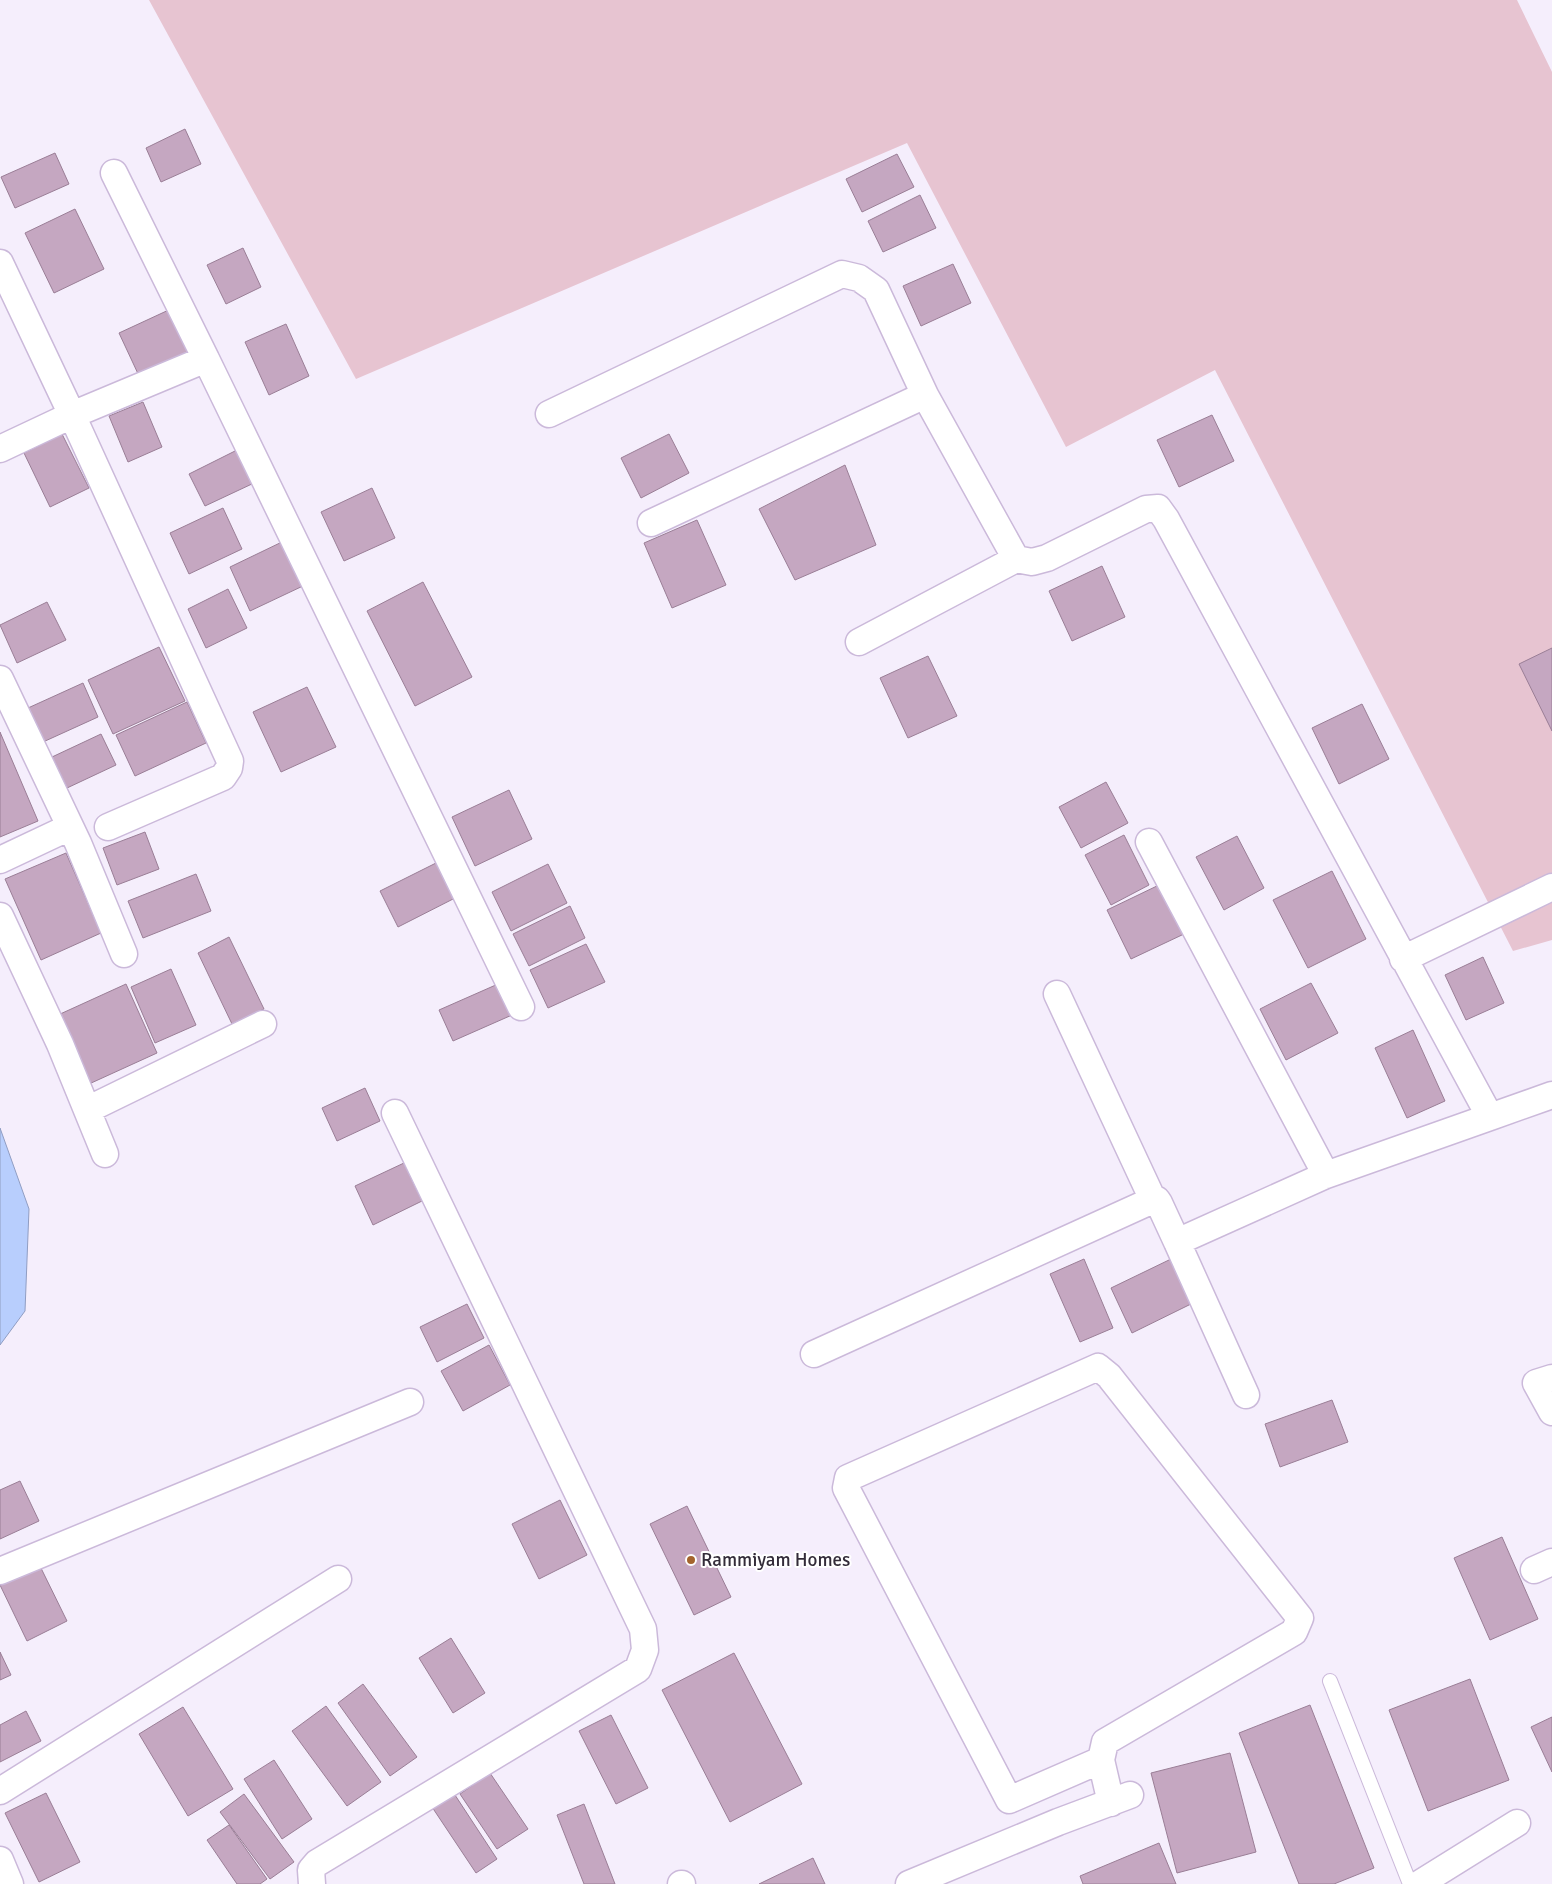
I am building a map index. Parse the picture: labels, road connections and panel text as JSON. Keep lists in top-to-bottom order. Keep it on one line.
{"places":["Rammiyam Homes"]}
